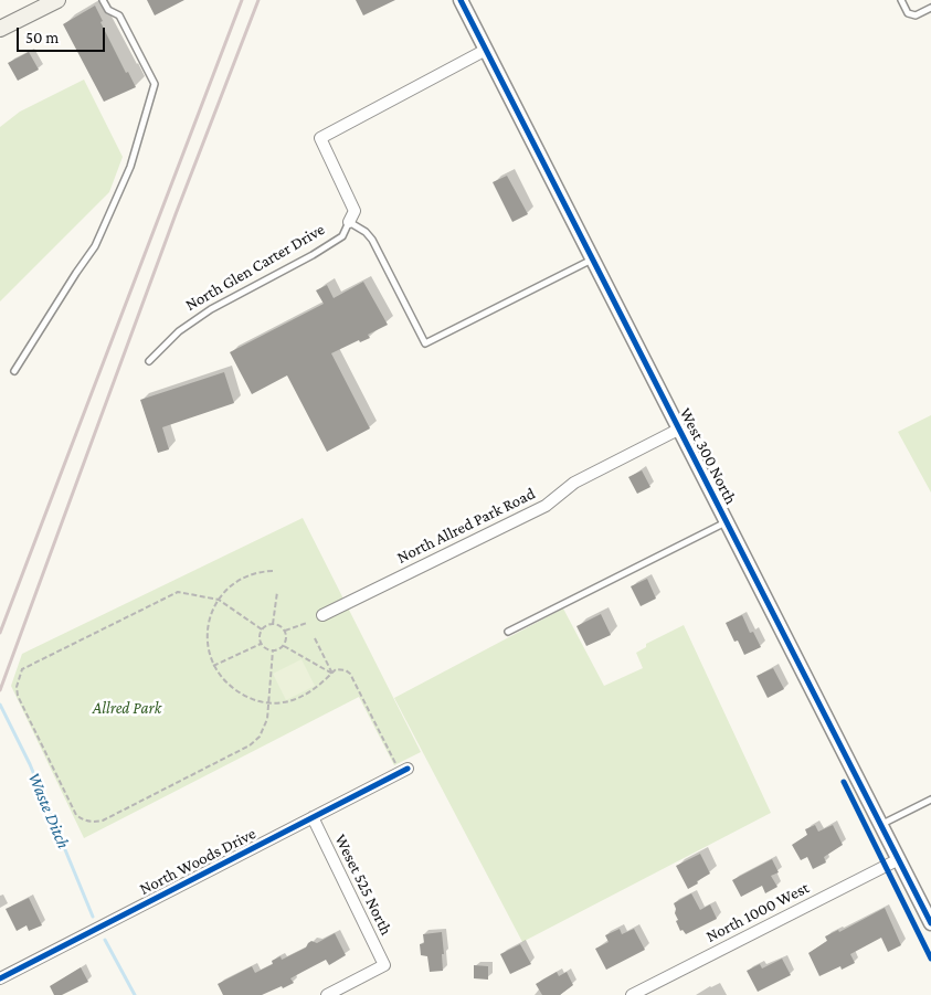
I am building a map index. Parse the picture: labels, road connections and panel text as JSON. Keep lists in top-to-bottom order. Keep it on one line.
{"streets":{"street":["West 300 North","North Allred Park Road","North Woods Drive","Weset 525 North","North 1000 West"],"lane":["North Glen Carter Drive"]},"crossings":[["West 300 North","North Allred Park Road"],["West 300 North","North 1000 West"],["North Woods Drive","Weset 525 North"]],"water":["Waste Ditch"],"parks":["Allred Park"],"scale_bar":"50 m"}
